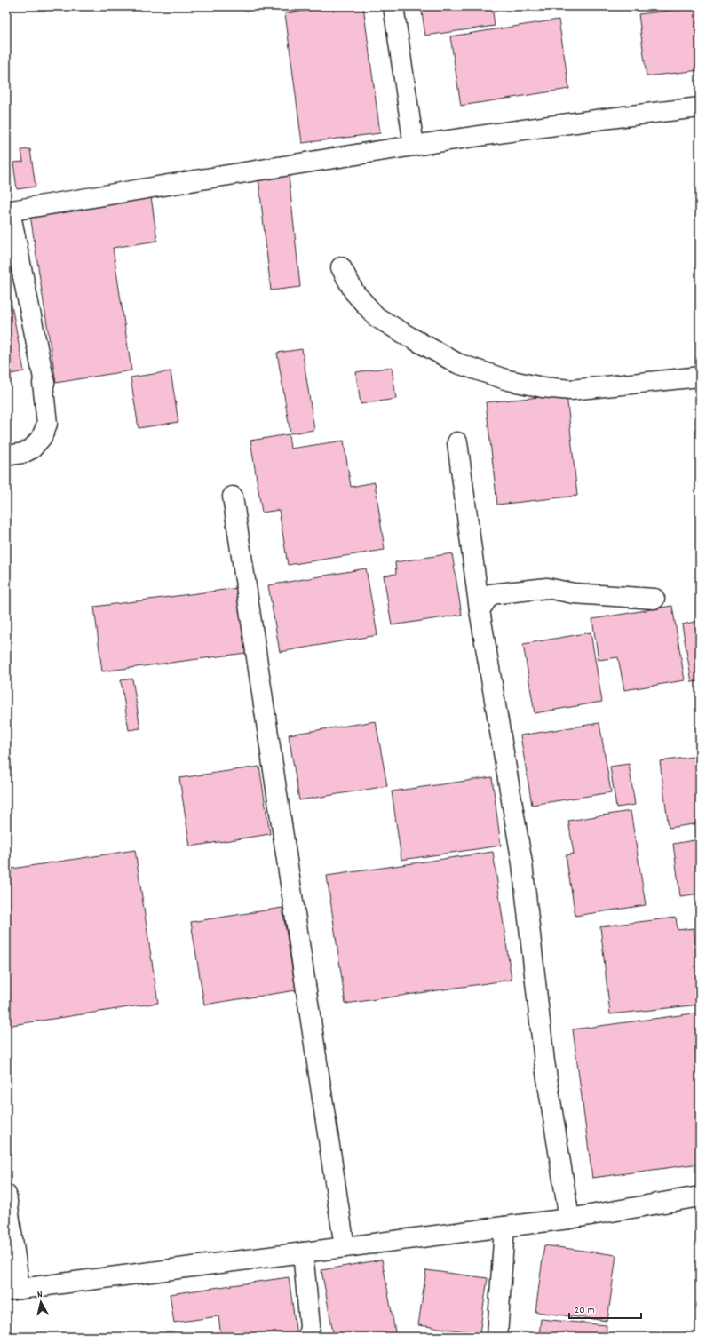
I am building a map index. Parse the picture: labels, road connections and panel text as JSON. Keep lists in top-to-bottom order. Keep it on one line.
{"scale_bar":"20 m","north":"top"}
